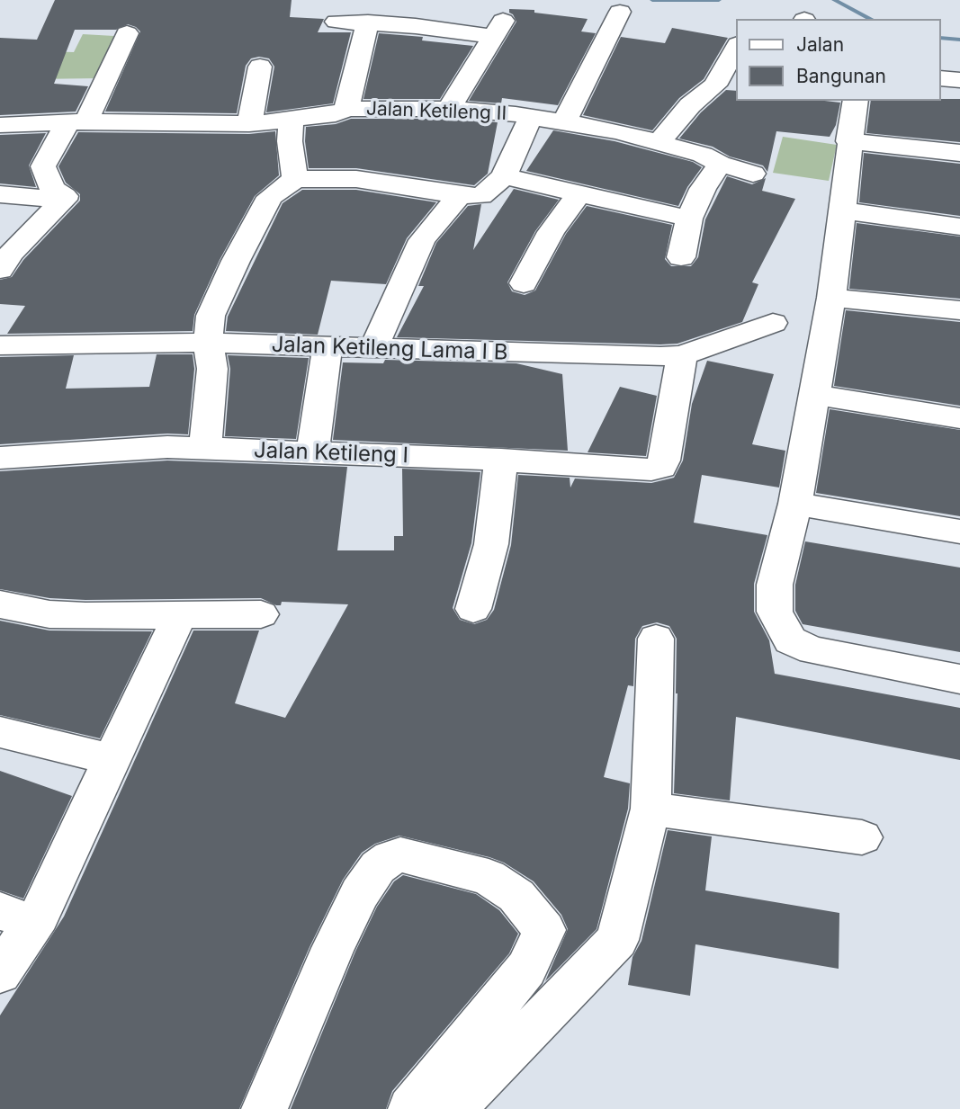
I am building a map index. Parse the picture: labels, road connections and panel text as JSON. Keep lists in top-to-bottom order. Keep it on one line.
{"streets":{"street":["Jalan Ketileng II","Jalan Ketileng Lama I B","Jalan Ketileng I"]},"crossings":[["Jalan Ketileng Lama I B","Jalan Ketileng I"]],"legend":["Jalan","Bangunan"]}
